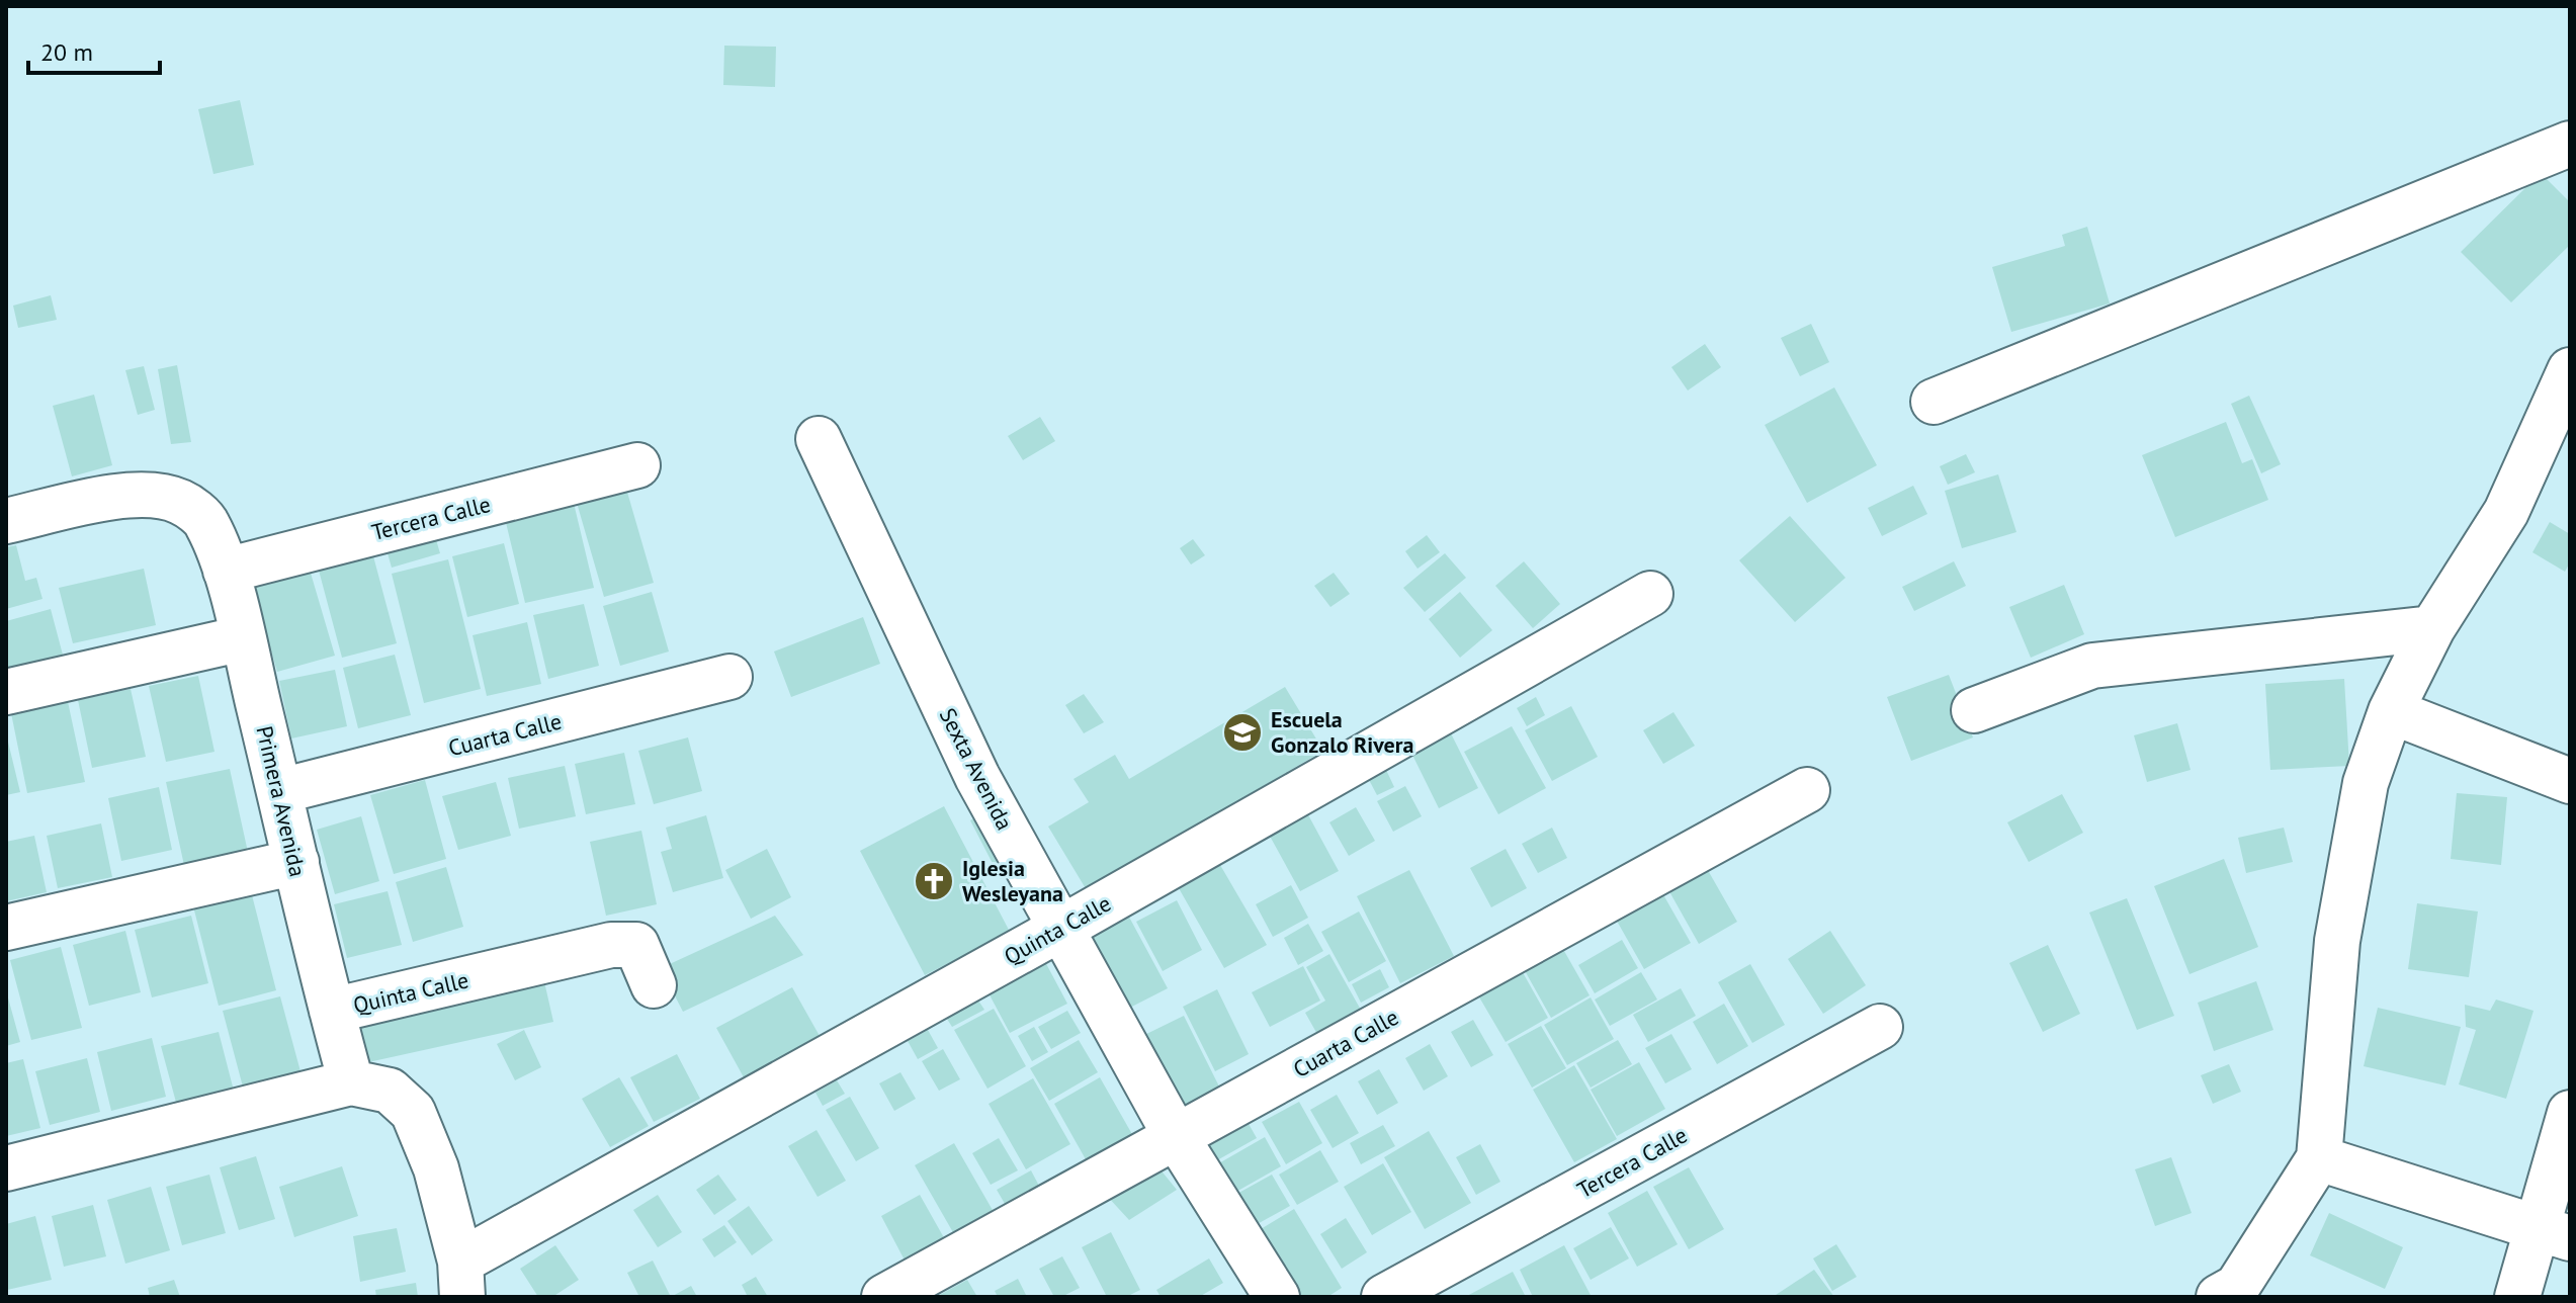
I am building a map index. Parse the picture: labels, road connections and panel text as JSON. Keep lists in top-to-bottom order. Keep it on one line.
{"streets":{"street":["Tercera Calle","Cuarta Calle","Sexta Avenida","Primera Avenida","Quinta Calle"]},"crossings":[["Tercera Calle","Primera Avenida"],["Cuarta Calle","Sexta Avenida"],["Cuarta Calle","Primera Avenida"],["Sexta Avenida","Quinta Calle"],["Primera Avenida","Quinta Calle"]],"places":{"school or university":["Escuela Gonzalo Rivera"],"church":["Iglesia Wesleyana"]},"scale_bar":"20 m"}
